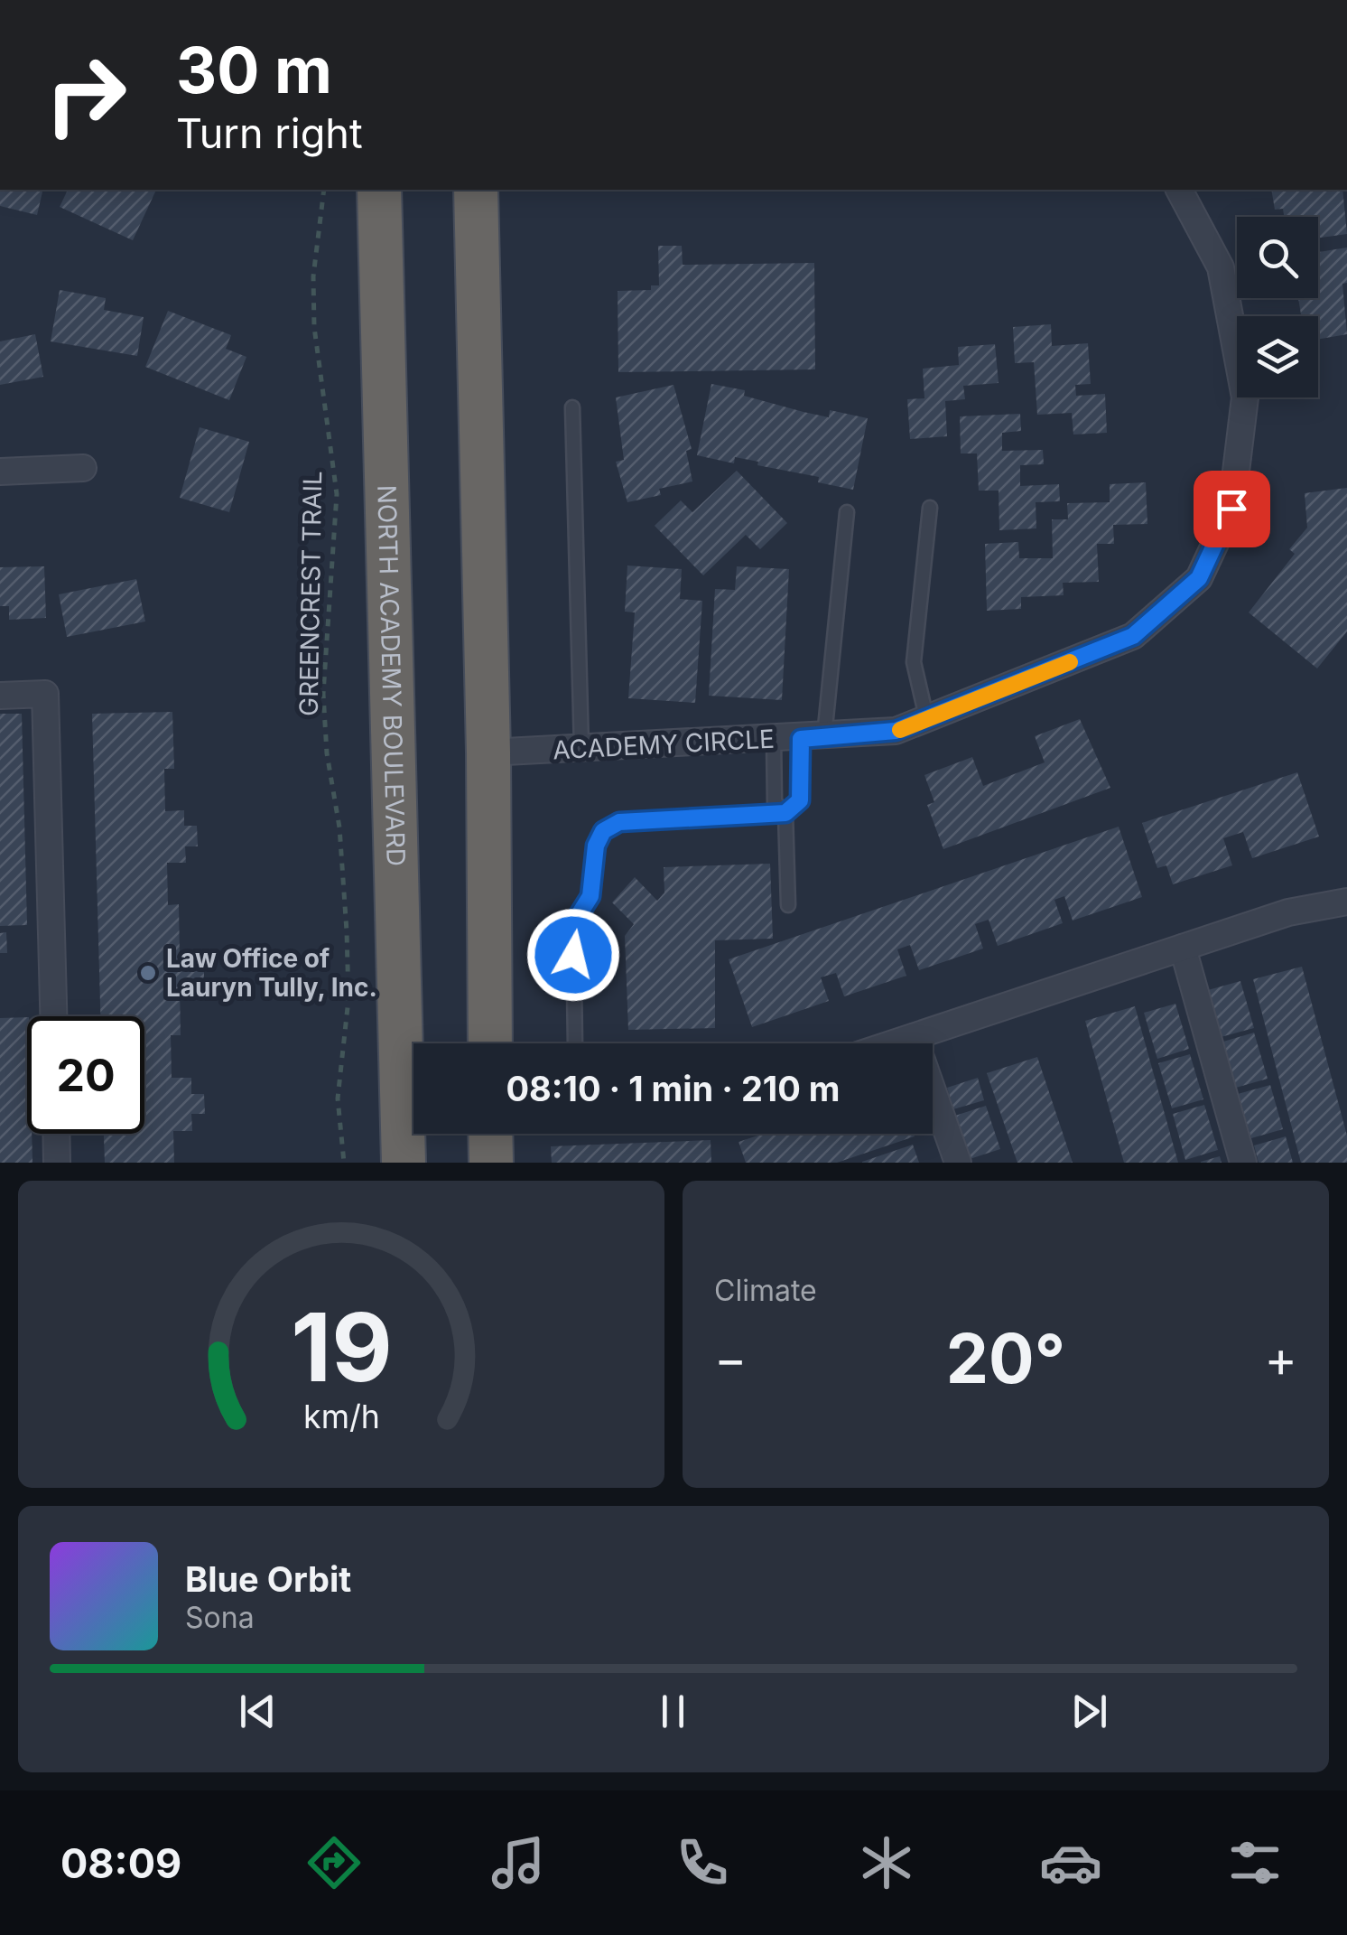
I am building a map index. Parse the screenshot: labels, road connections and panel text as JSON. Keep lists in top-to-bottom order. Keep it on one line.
{"streets":{"highway":["NORTH ACADEMY BOULEVARD"],"street":["ACADEMY CIRCLE"],"path":["GREENCREST TRAIL"]},"places":["Law Office of Lauryn Tully, Inc."],"page":{"turn":["30 m","Turn right"],"limit":"20","trip":"08:10 · 1 min · 210 m","tile":"Climate","heat":["−","20°","+"],"song":["Blue Orbit","Sona"],"tabs":"08:09","gauge":["19","km/h"]}}
